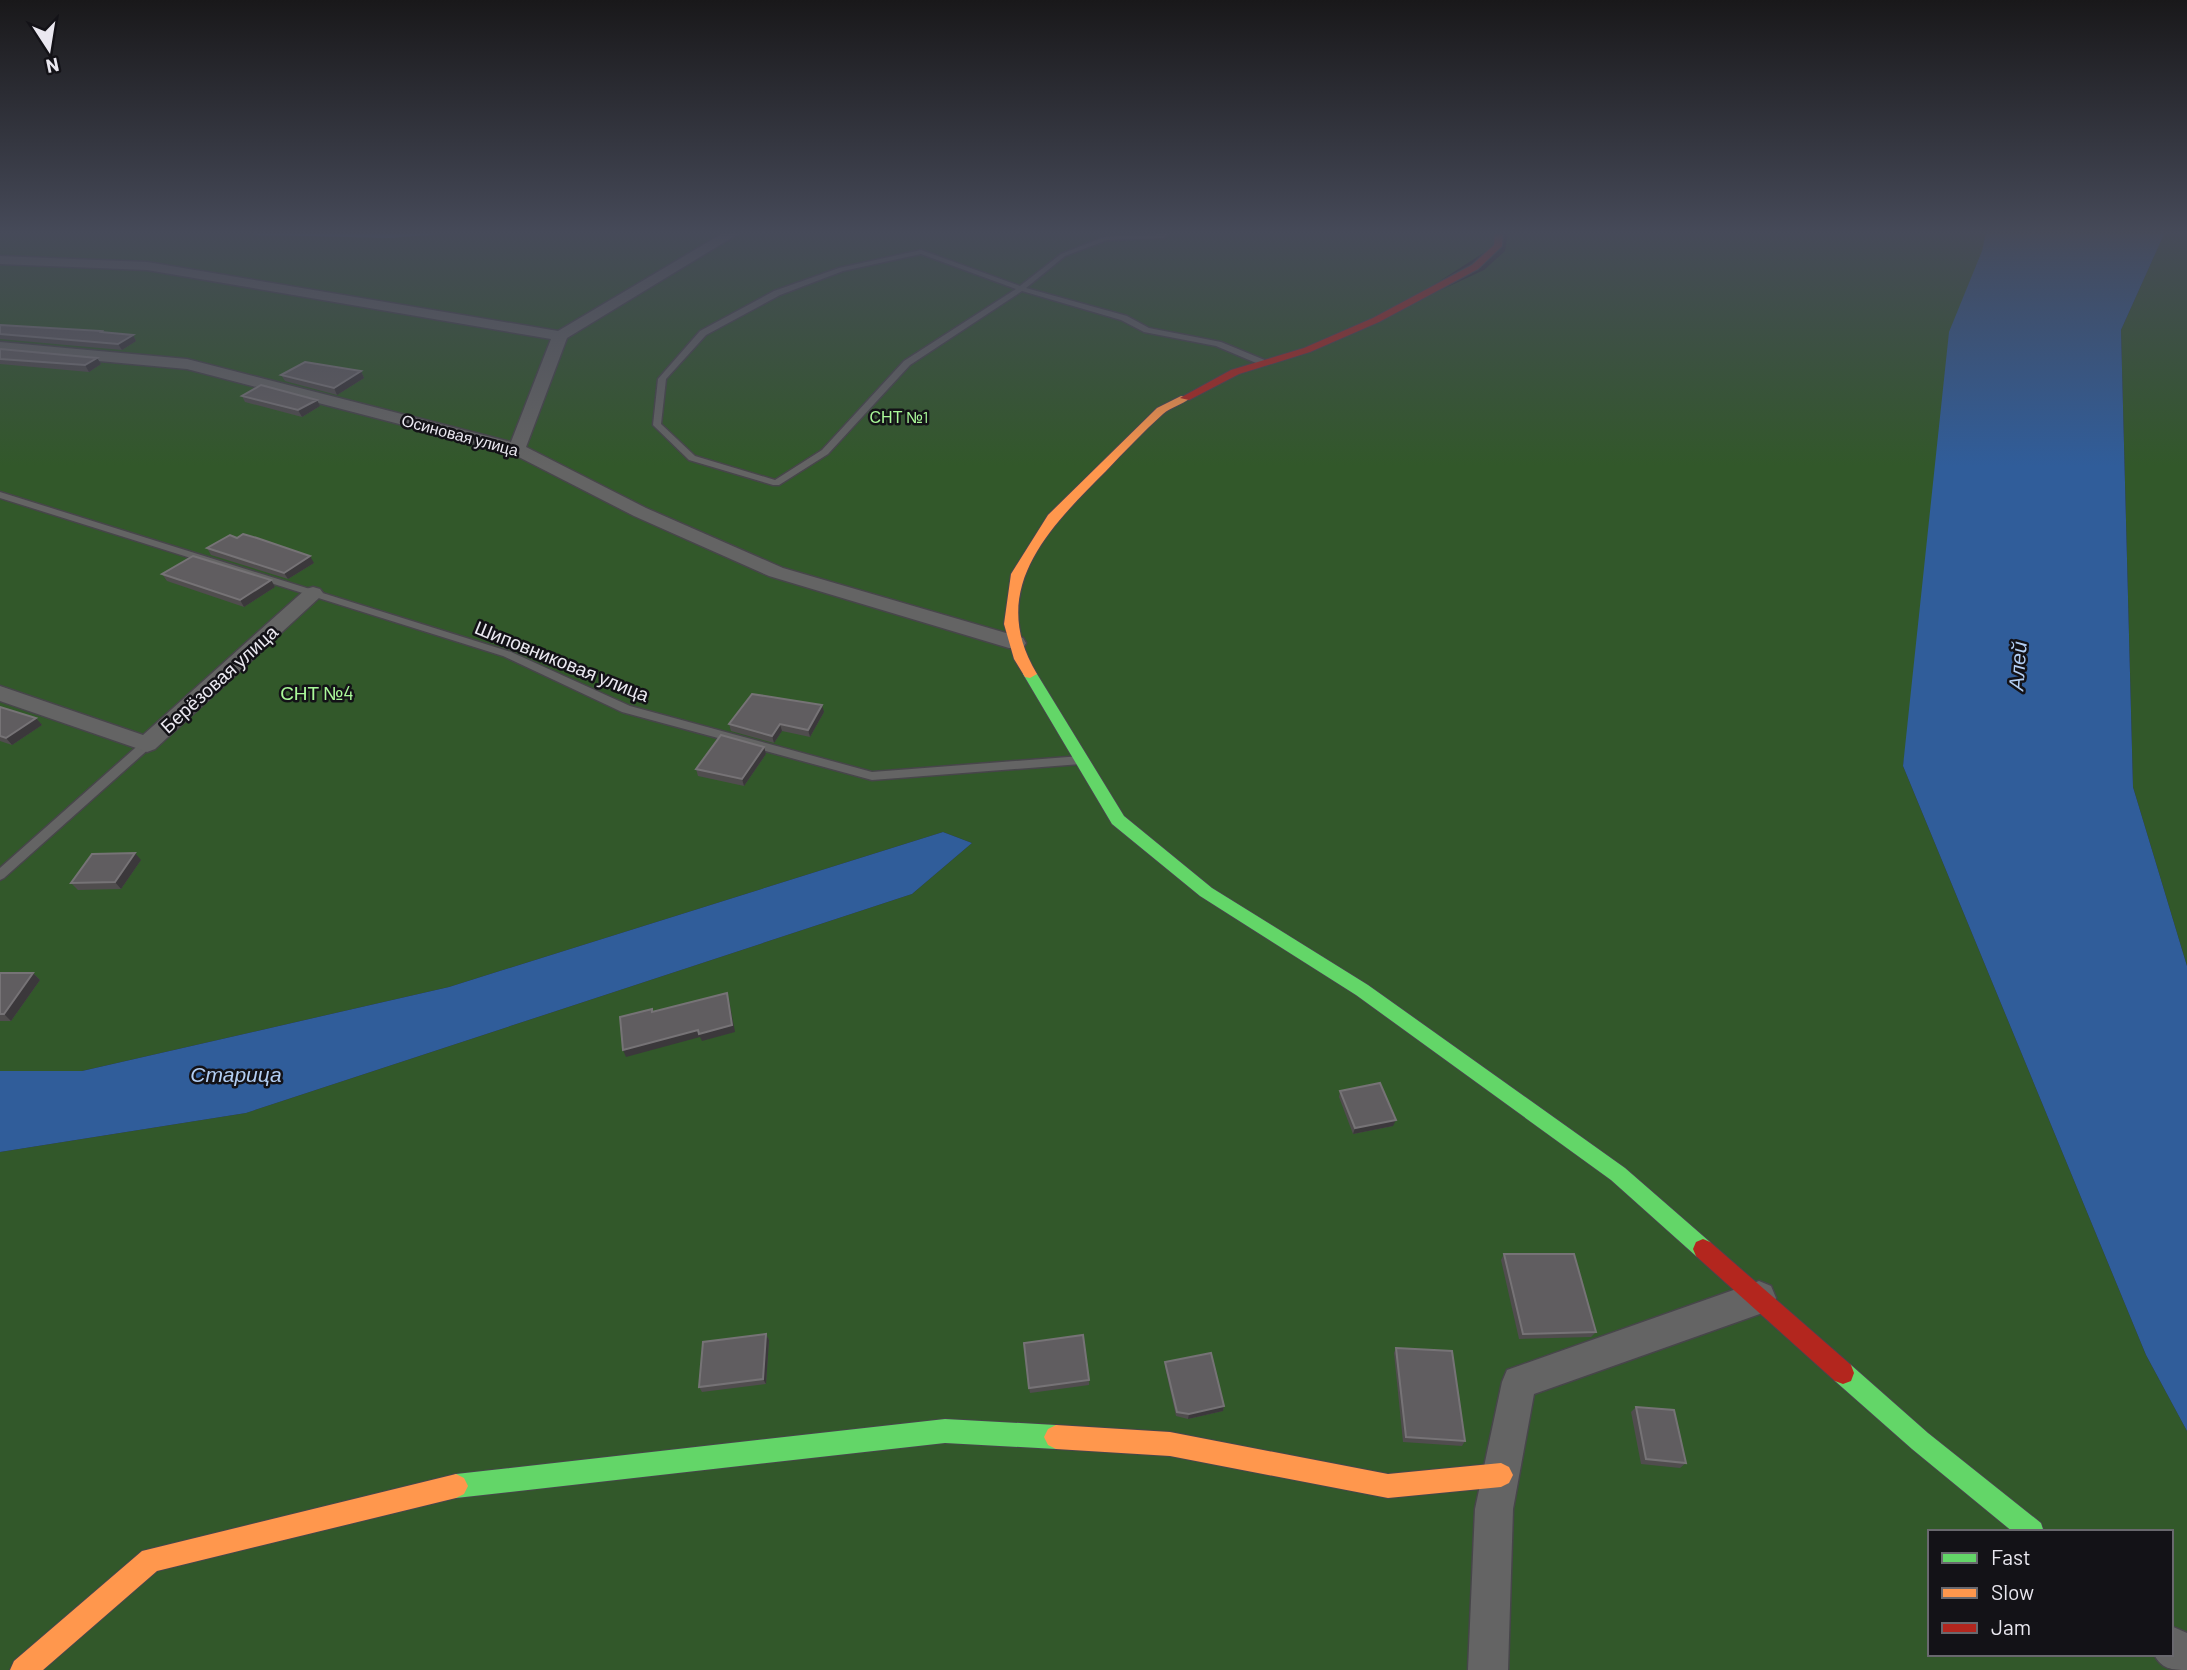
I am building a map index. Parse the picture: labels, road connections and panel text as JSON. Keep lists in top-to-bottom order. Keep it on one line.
{"streets":{"street":["Осиновая улица","Берёзовая улица"],"lane":["Шиповниковая улица"]},"crossings":[["Шиповниковая улица","Берёзовая улица"]],"water":["Алей","Старица"],"parks":["СНТ №1","СНТ №4"],"legend":["Fast","Slow","Jam"],"north":"bottom"}
